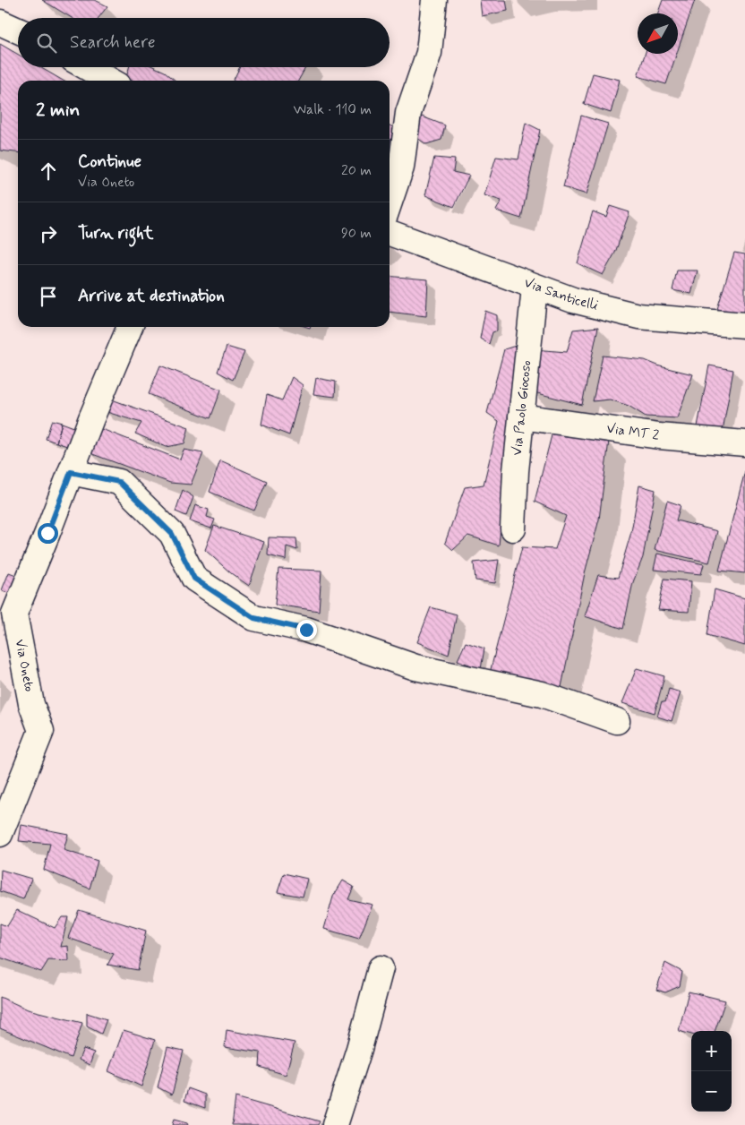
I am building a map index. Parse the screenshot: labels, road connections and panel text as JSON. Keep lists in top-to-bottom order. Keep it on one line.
{"streets":{"street":["Via Santicelli","Via Paolo Giocoso","Via MT 2","Via Oneto"]},"crossings":[["Via Santicelli","Via Paolo Giocoso"],["Via Paolo Giocoso","Via MT 2"]],"north":"bottom left","page":{"search":"Search here","heading":["2 min","Walk · 110 m"],"list":[["Continue","Via Oneto","20 m"],["Turn right","90 m"],"Arrive at destination"],"map_buttons":["+","−"]}}
